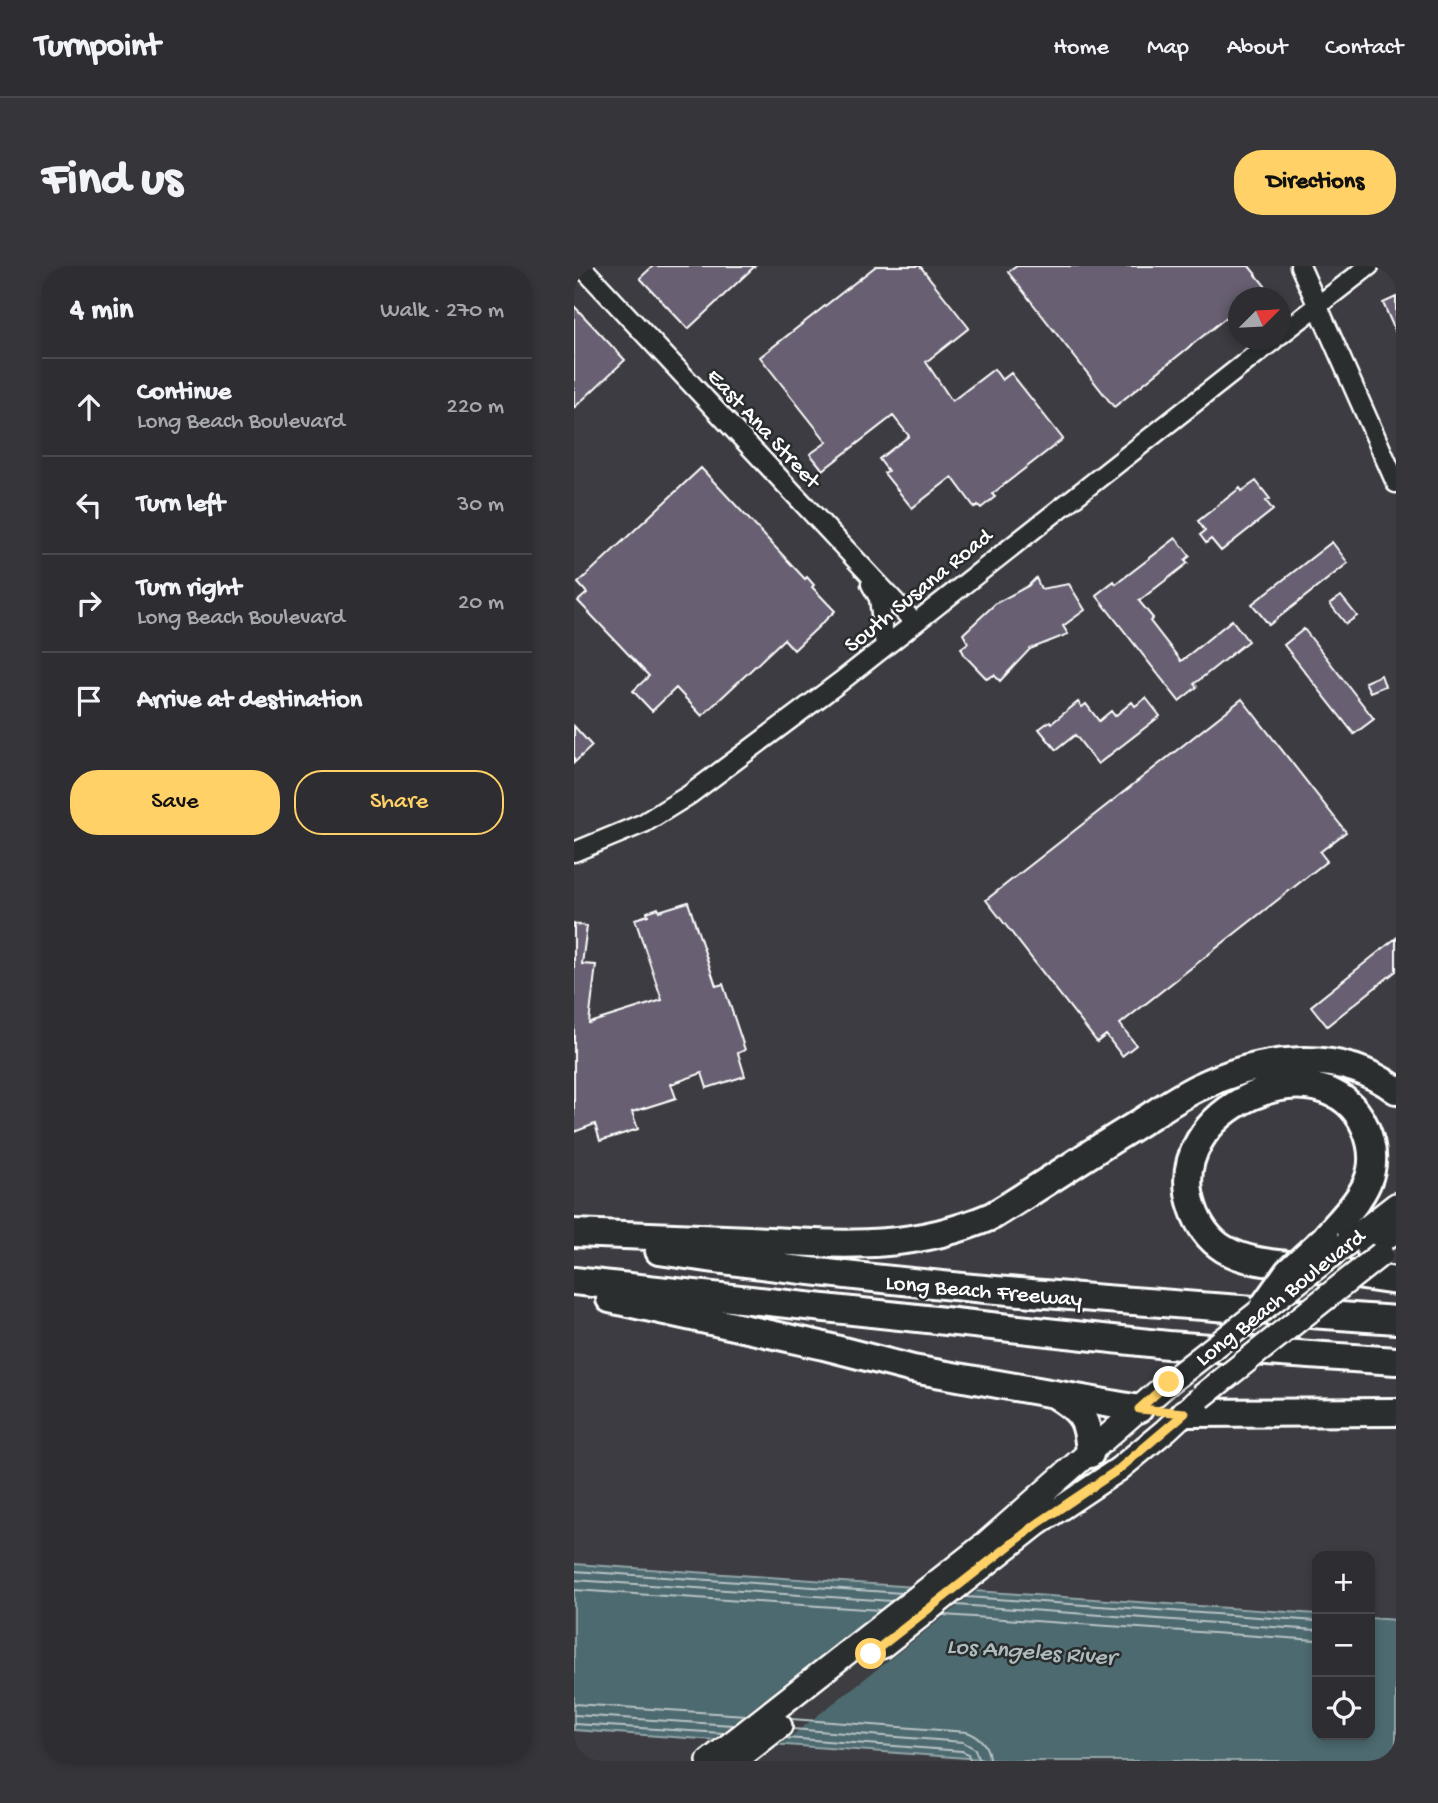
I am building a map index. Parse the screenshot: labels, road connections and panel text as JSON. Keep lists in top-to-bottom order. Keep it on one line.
{"streets":{"highway":["Long Beach Freeway"],"main road":["Long Beach Boulevard"],"street":["East Ana Street","South Susana Road"]},"crossings":[["East Ana Street","South Susana Road"]],"water":["Los Angeles River"],"north":"top right","page":{"header":"Turnpoint","nav":["Home","Map","About","Contact"],"buttons":["Directions",["Save","Share"]],"title":"Find us","heading":["4 min","Walk · 270 m"],"list":[["Continue","Long Beach Boulevard","220 m"],["Turn left","30 m"],["Turn right","Long Beach Boulevard","20 m"],"Arrive at destination"],"map_buttons":["+","−"]}}
